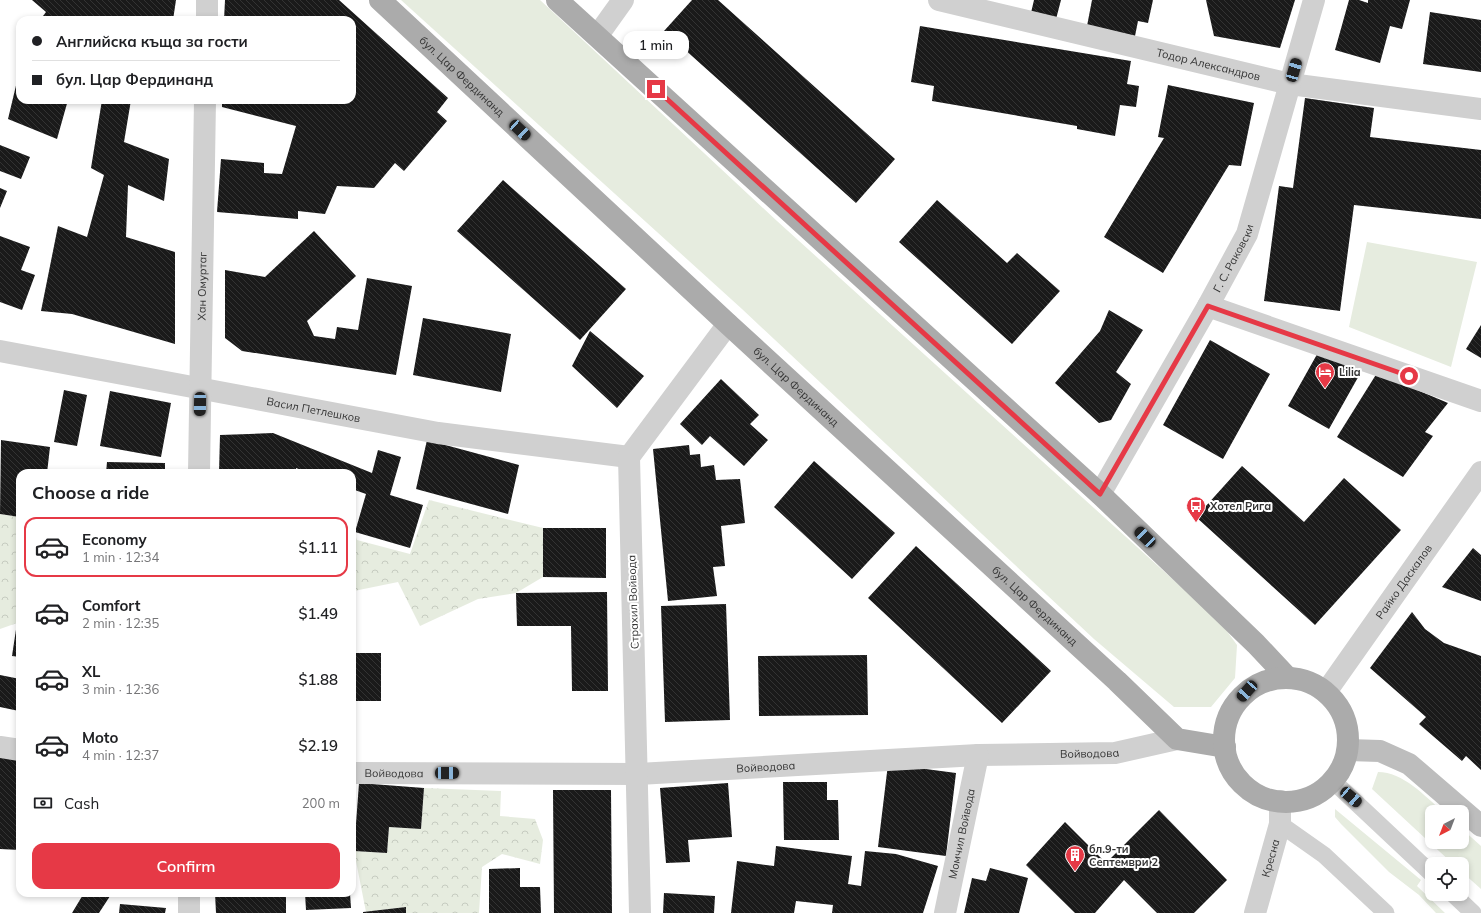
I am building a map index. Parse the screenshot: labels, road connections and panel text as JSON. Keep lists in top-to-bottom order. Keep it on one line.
{"streets":{"main road":["бул. Цар Фердинанд"],"street":["Тодор Александров","Г. С. Раковски","Хан Омуртаг","Васил Петлешков","Райко Даскалов","Страхил Войвода","Войводова","Момчил Войвода","Кресна"]},"crossings":[["Тодор Александров","Г. С. Раковски"],["бул. Цар Фердинанд","Войводова"],["Хан Омуртаг","Васил Петлешков"],["Васил Петлешков","Страхил Войвода"],["Райко Даскалов","Кресна"],["Страхил Войвода","Войводова"],["Войводова","Момчил Войвода"]],"places":{"hotel":["Lilia"],"bus stop":["Хотел Рига"],"building":["бл.9-ти Септември 2"]},"north":"bottom left","page":{"banner":["Aнглийска къща за гости","бул. Цар Фердинанд"],"bubble":"1 min","heading":"Choose a ride","list":[{"name":"Economy","note":"1 min · 12:34","value":"$1.11"},{"name":"Comfort","note":"2 min · 12:35","value":"$1.49"},{"name":"XL","note":"3 min · 12:36","value":"$1.88"},{"name":"Moto","note":"4 min · 12:37","value":"$2.19"}],"pay":["Cash","200 m"],"buttons":"Confirm"}}
